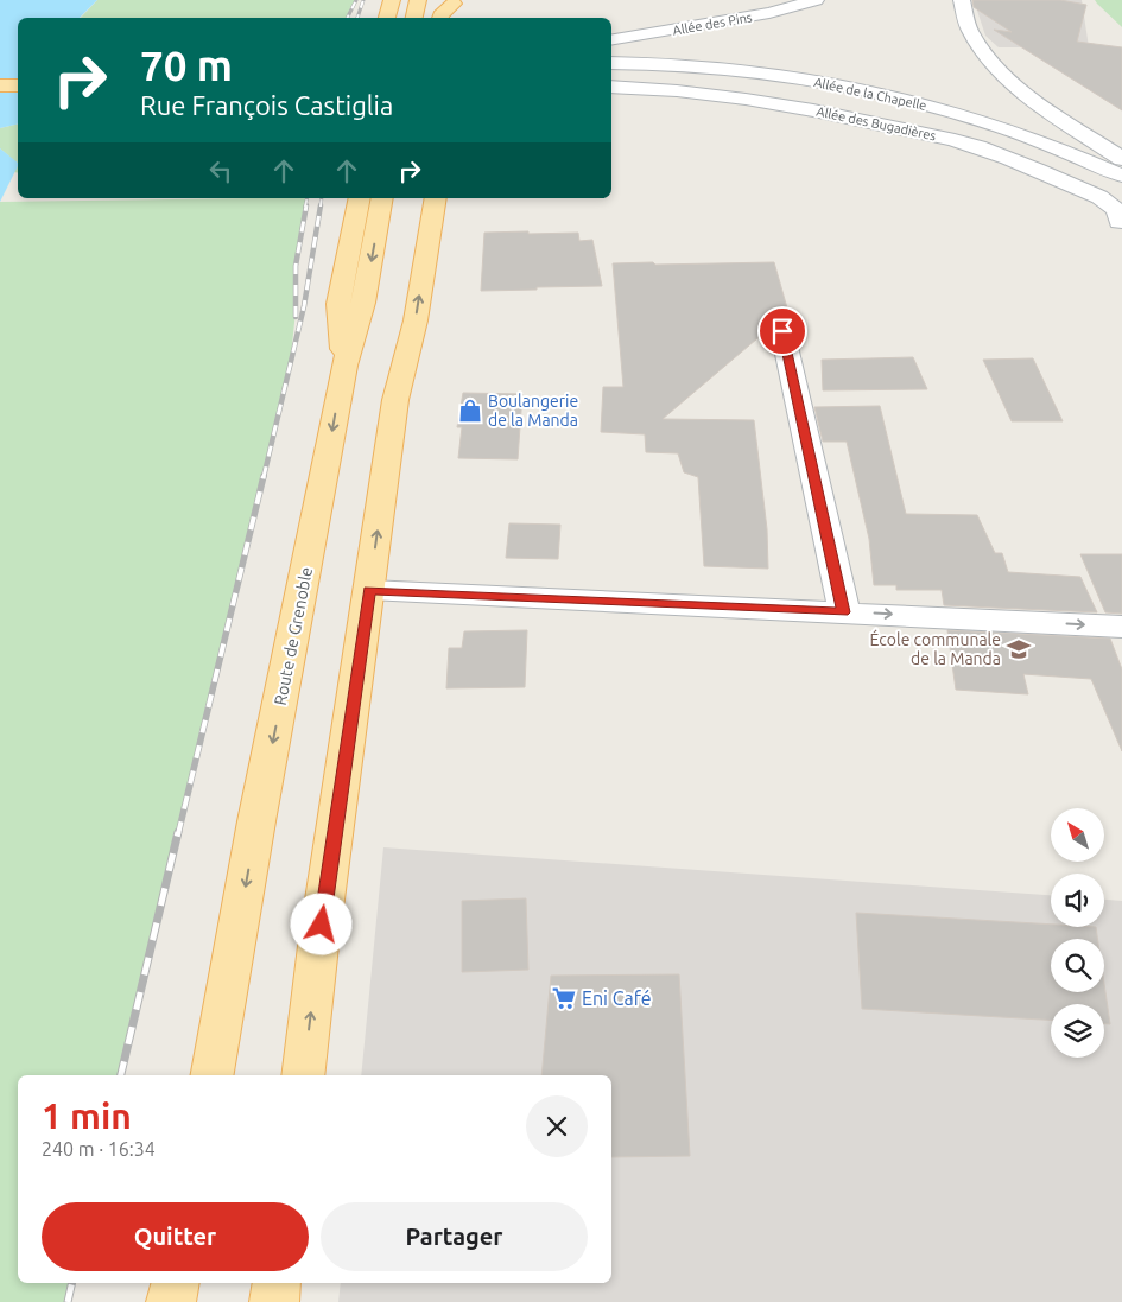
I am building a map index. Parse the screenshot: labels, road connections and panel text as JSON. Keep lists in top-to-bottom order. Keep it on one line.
{"streets":{"main road":["Route de Grenoble"],"street":["Allée des Pins","Allée de la Chapelle","Allée des Bugadières"]},"places":{"shop":["Boulangerie de la Manda"],"school or university":["École communale de la Manda"],"supermarket":["Eni Café"]},"north":"top left","page":{"turn":["70 m","Rue François Castiglia"],"heading":["1 min","240 m · 16:34"],"buttons":["Quitter","Partager"]}}
